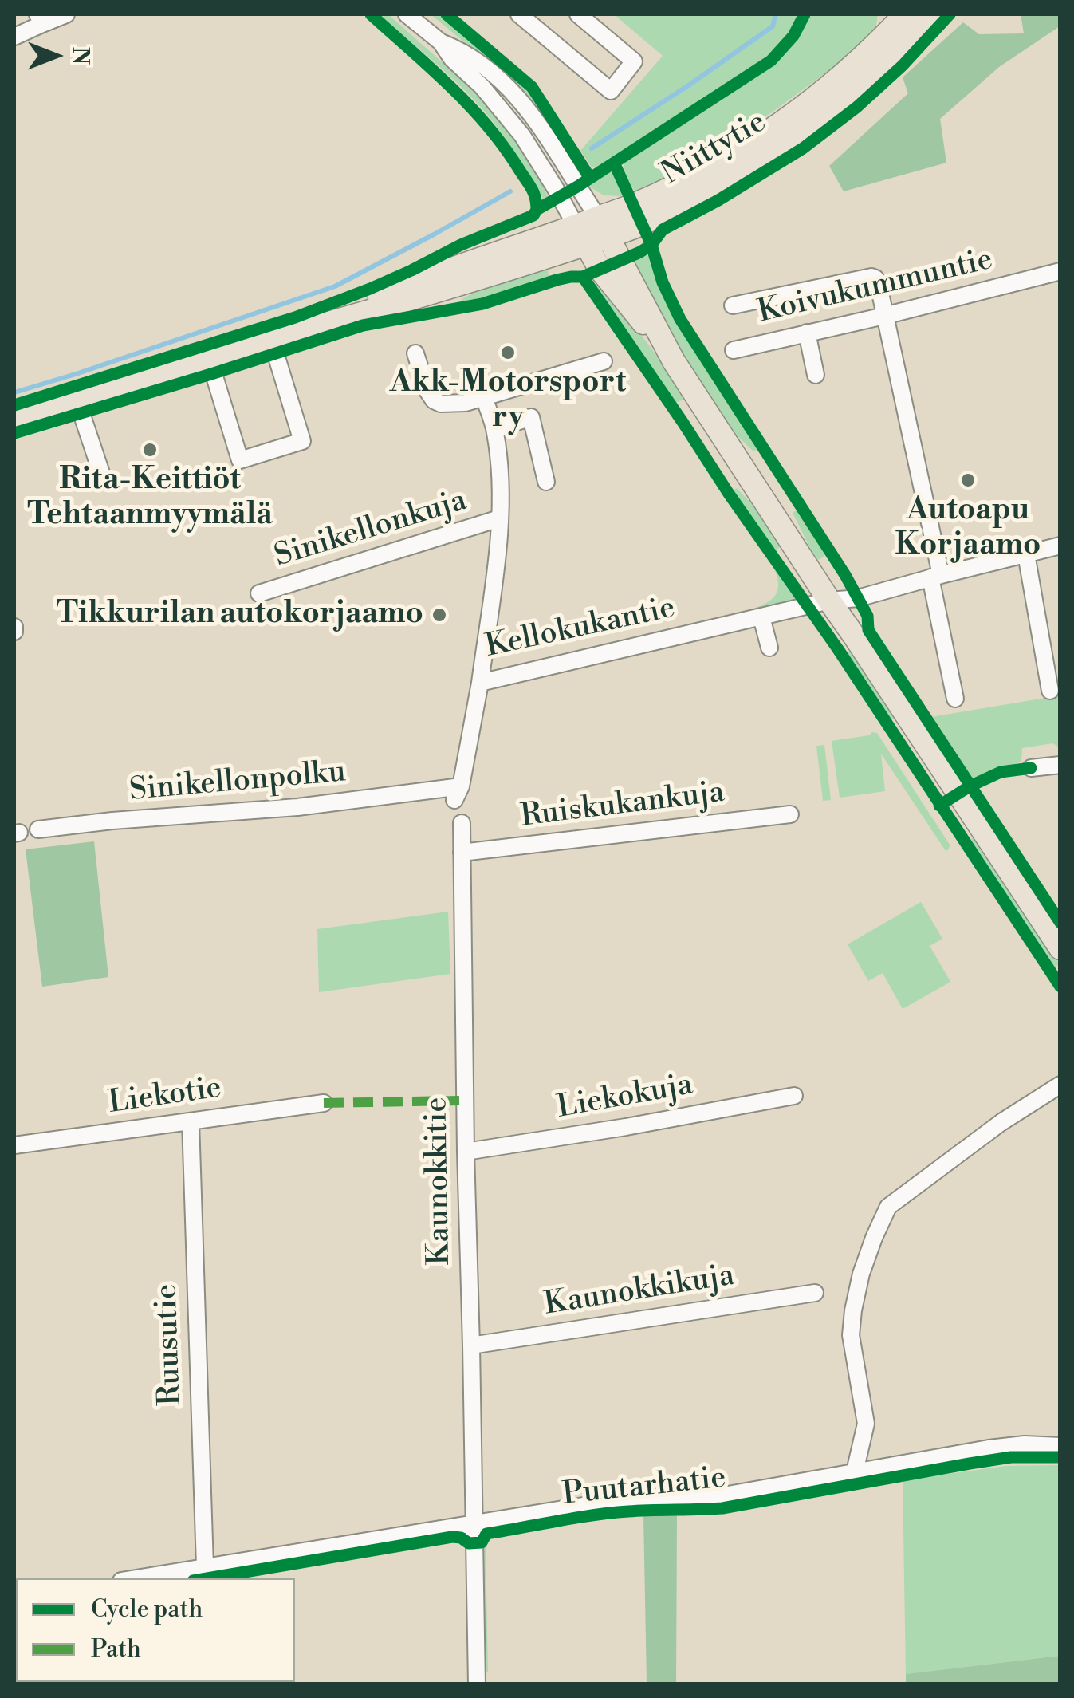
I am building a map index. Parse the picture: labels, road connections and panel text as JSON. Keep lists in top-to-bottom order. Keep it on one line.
{"streets":{"main road":["Niittytie"],"street":["Koivukummuntie","Sinikellonkuja","Kellokukantie","Sinikellonpolku","Ruiskukankuja","Liekotie","Liekokuja","Kaunokkitie","Kaunokkikuja","Ruusutie","Puutarhatie"]},"crossings":[["Sinikellonkuja","Kellokukantie"],["Kellokukantie","Sinikellonpolku"],["Ruiskukankuja","Kaunokkitie"],["Liekotie","Ruusutie"],["Liekokuja","Kaunokkitie"],["Kaunokkitie","Kaunokkikuja"],["Kaunokkitie","Puutarhatie"],["Ruusutie","Puutarhatie"]],"places":["Akk-Motorsport ry","Rita-Keittiöt Tehtaanmyymälä","Autoapu Korjaamo","Tikkurilan autokorjaamo"],"legend":["Cycle path","Path"],"north":"right"}
